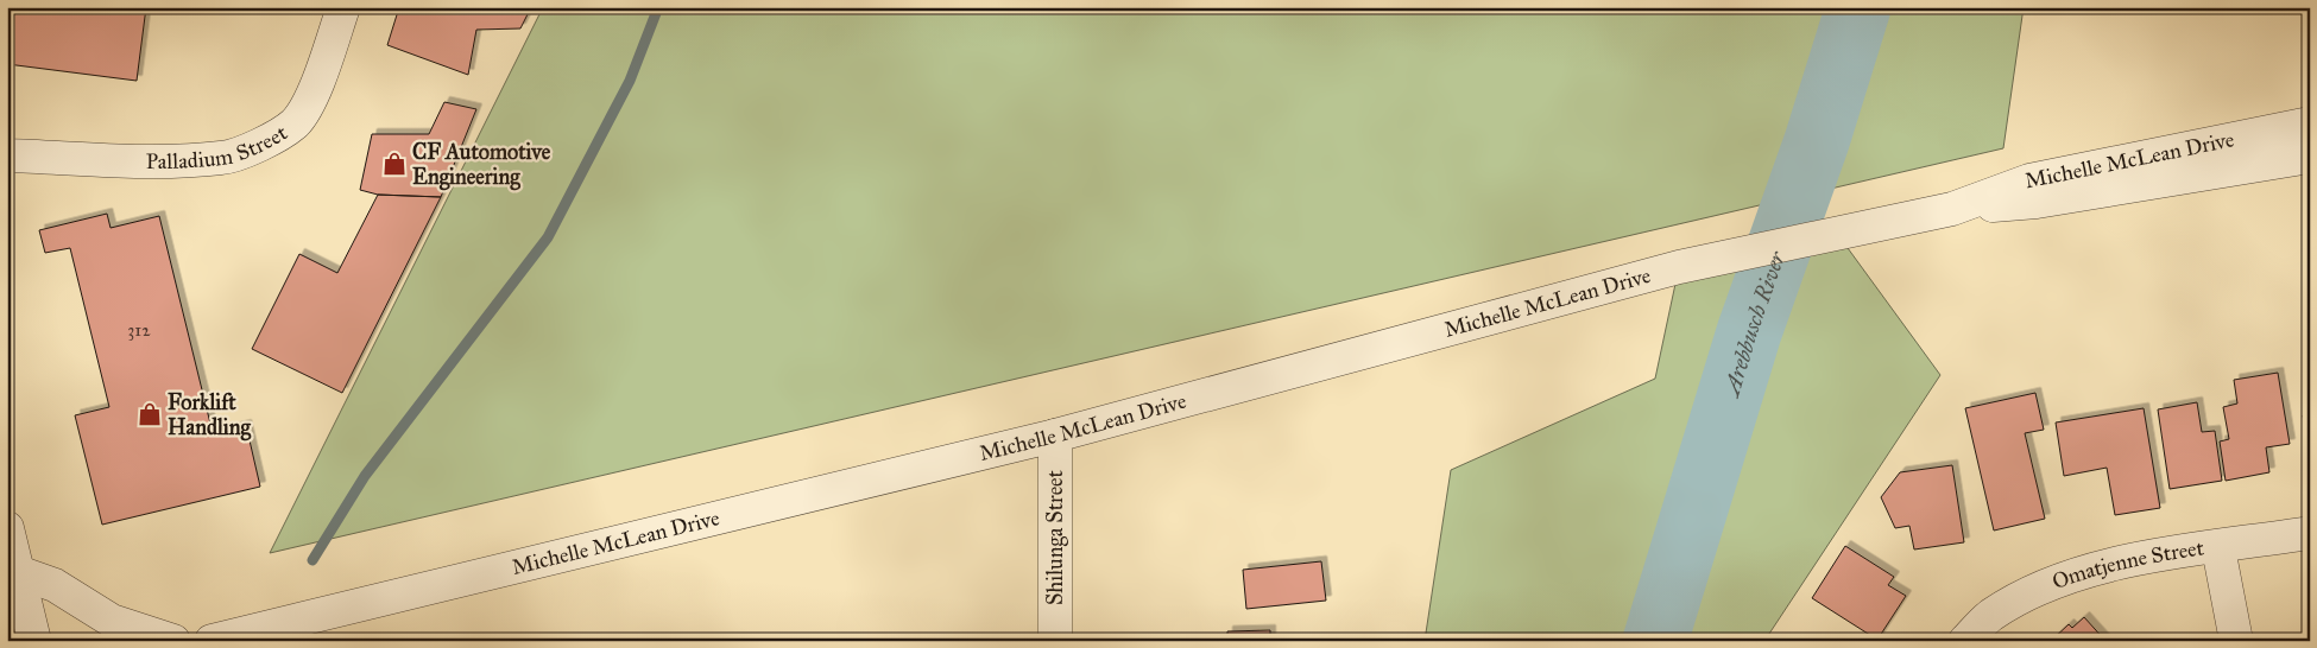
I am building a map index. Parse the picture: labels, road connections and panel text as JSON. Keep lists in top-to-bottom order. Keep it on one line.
{"streets":{"street":["Palladium Street","Michelle McLean Drive","Shilunga Street","Omatjenne Street"]},"crossings":[["Michelle McLean Drive","Shilunga Street"]],"water":["Arebbusch River"],"places":{"shop":["CF Automotive Engineering","Forklift Handling"]},"house_numbers":["312"]}
